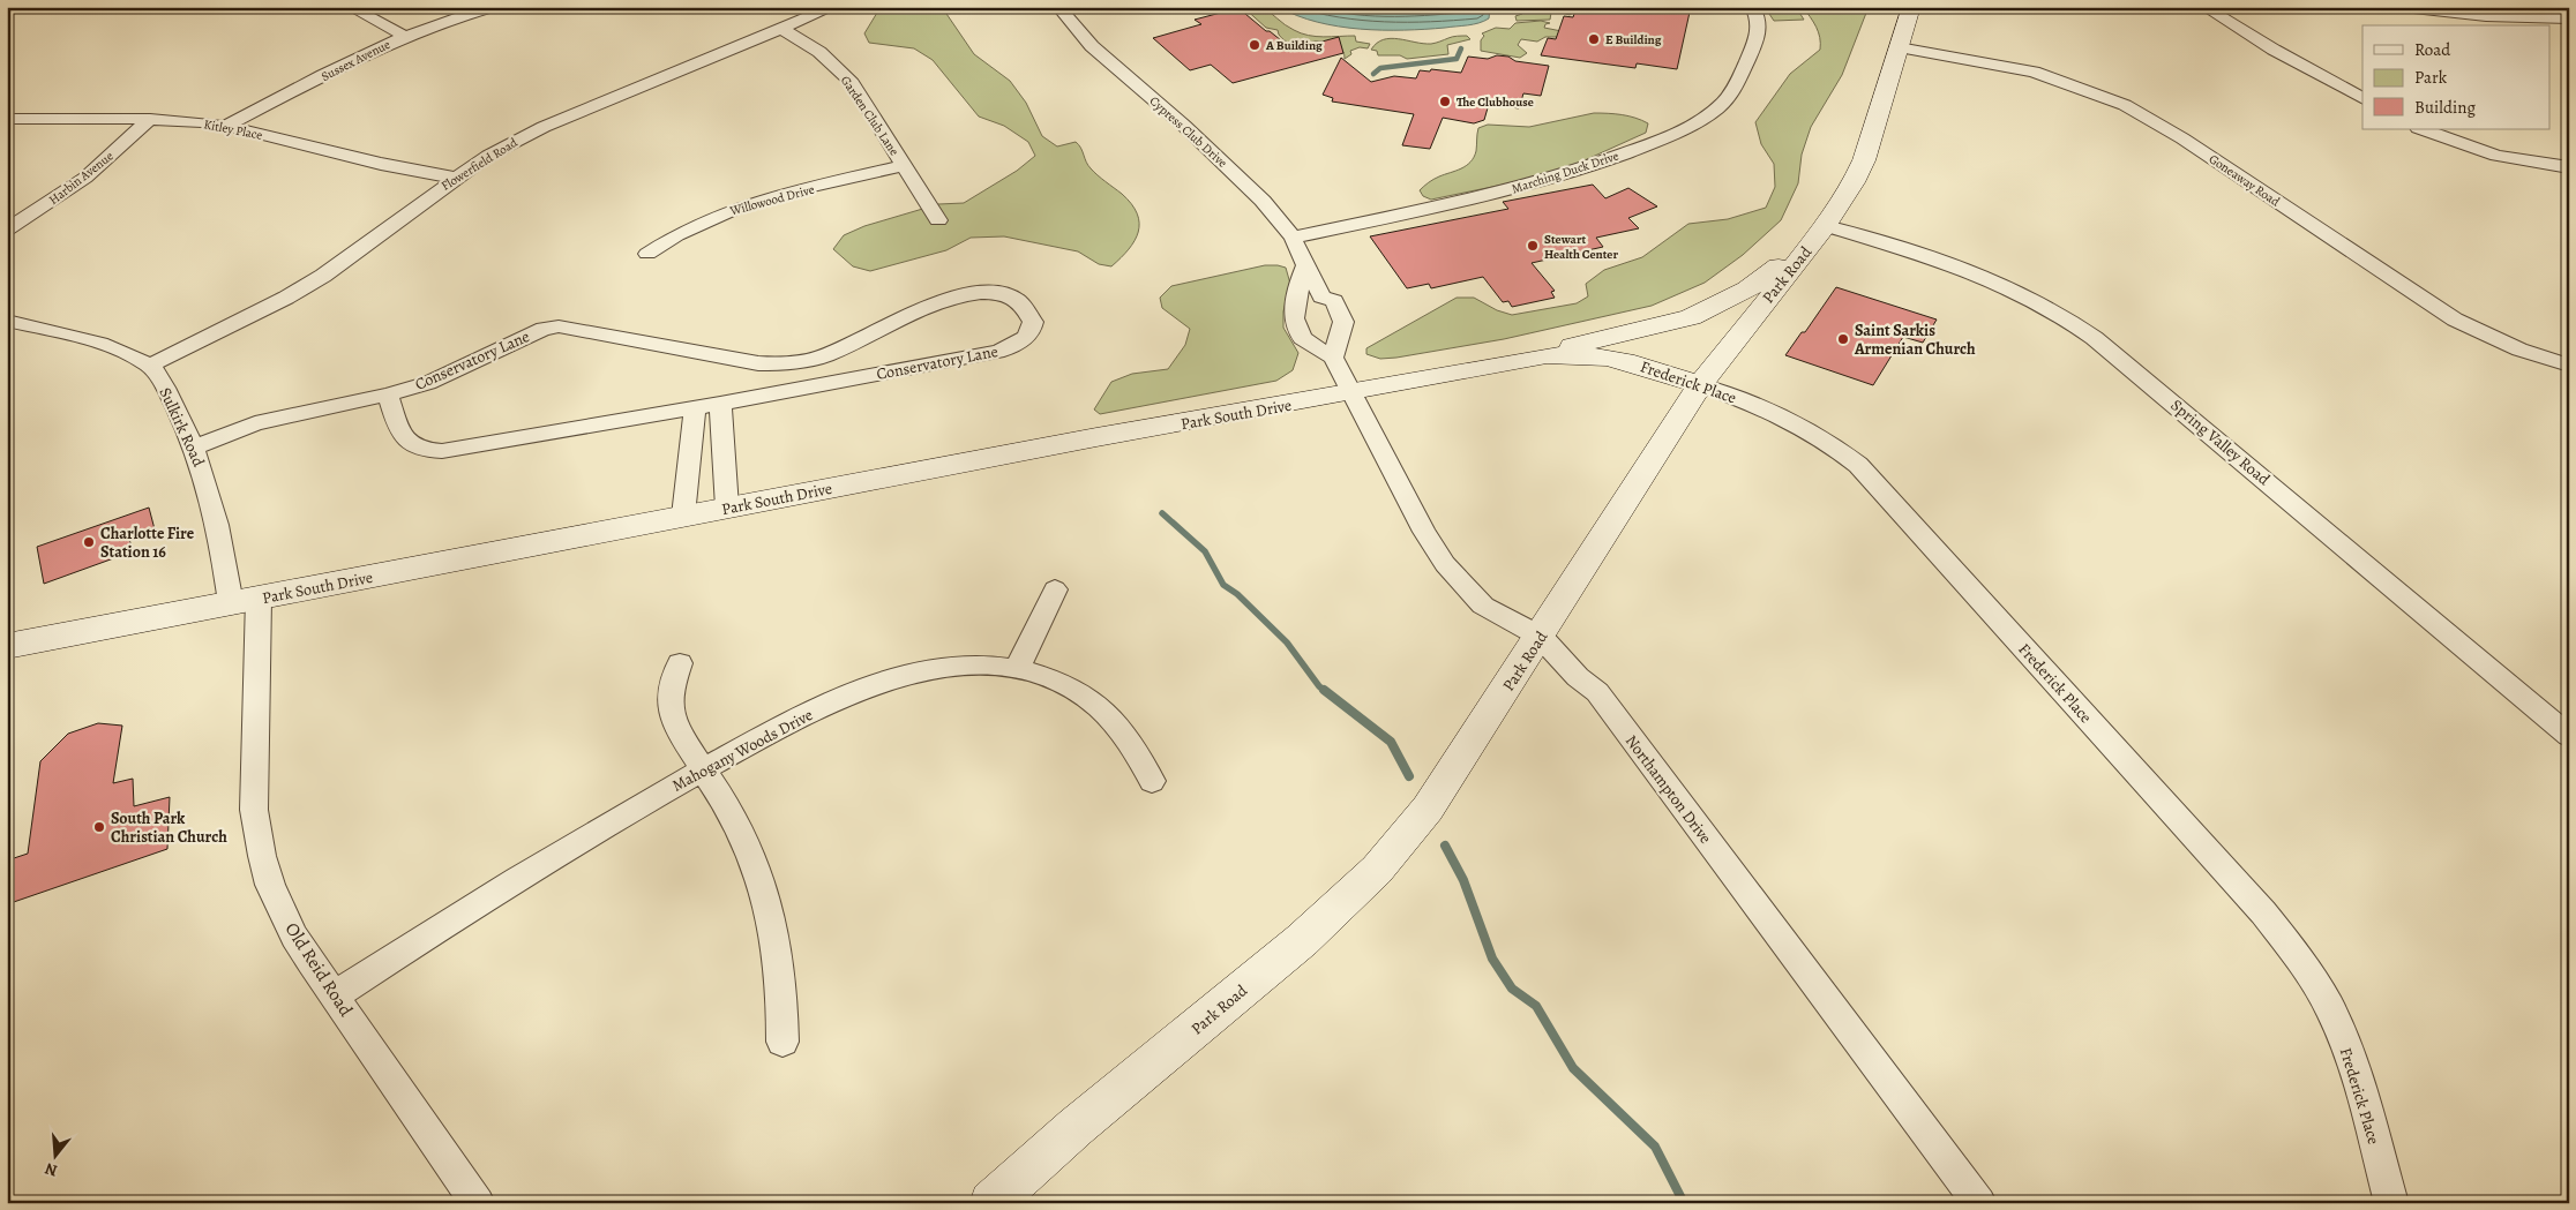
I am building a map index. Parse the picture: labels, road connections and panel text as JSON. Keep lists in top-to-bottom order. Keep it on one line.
{"streets":{"main road":["Park Road","Frederick Place","Park South Drive"],"street":["Sussex Avenue","Garden Club Lane","Kitley Place","Cypress Club Drive","Flowerfield Road","Marching Duck Drive","Harbin Avenue","Goneaway Road","Willowood Drive","Conservatory Lane","Sulkirk Road","Spring Valley Road","Mahogany Woods Drive","Northampton Drive","Old Reid Road"]},"crossings":[["Sussex Avenue","Kitley Place"],["Garden Club Lane","Flowerfield Road"],["Garden Club Lane","Willowood Drive"],["Kitley Place","Flowerfield Road"],["Kitley Place","Harbin Avenue"],["Cypress Club Drive","Marching Duck Drive"],["Flowerfield Road","Sulkirk Road"],["Goneaway Road","Park Road"],["Park Road","Frederick Place"],["Park Road","Spring Valley Road"],["Park Road","Northampton Drive"],["Conservatory Lane","Sulkirk Road"],["Frederick Place","Park South Drive"],["Park South Drive","Sulkirk Road"],["Park South Drive","Northampton Drive"],["Park South Drive","Old Reid Road"],["Sulkirk Road","Old Reid Road"],["Mahogany Woods Drive","Old Reid Road"]],"places":["E Building","A Building","The Clubhouse","Stewart Health Center","Saint Sarkis Armenian Church","Charlotte Fire Station 16","South Park Christian Church"],"legend":["Road","Park","Building"],"north":"bottom"}
